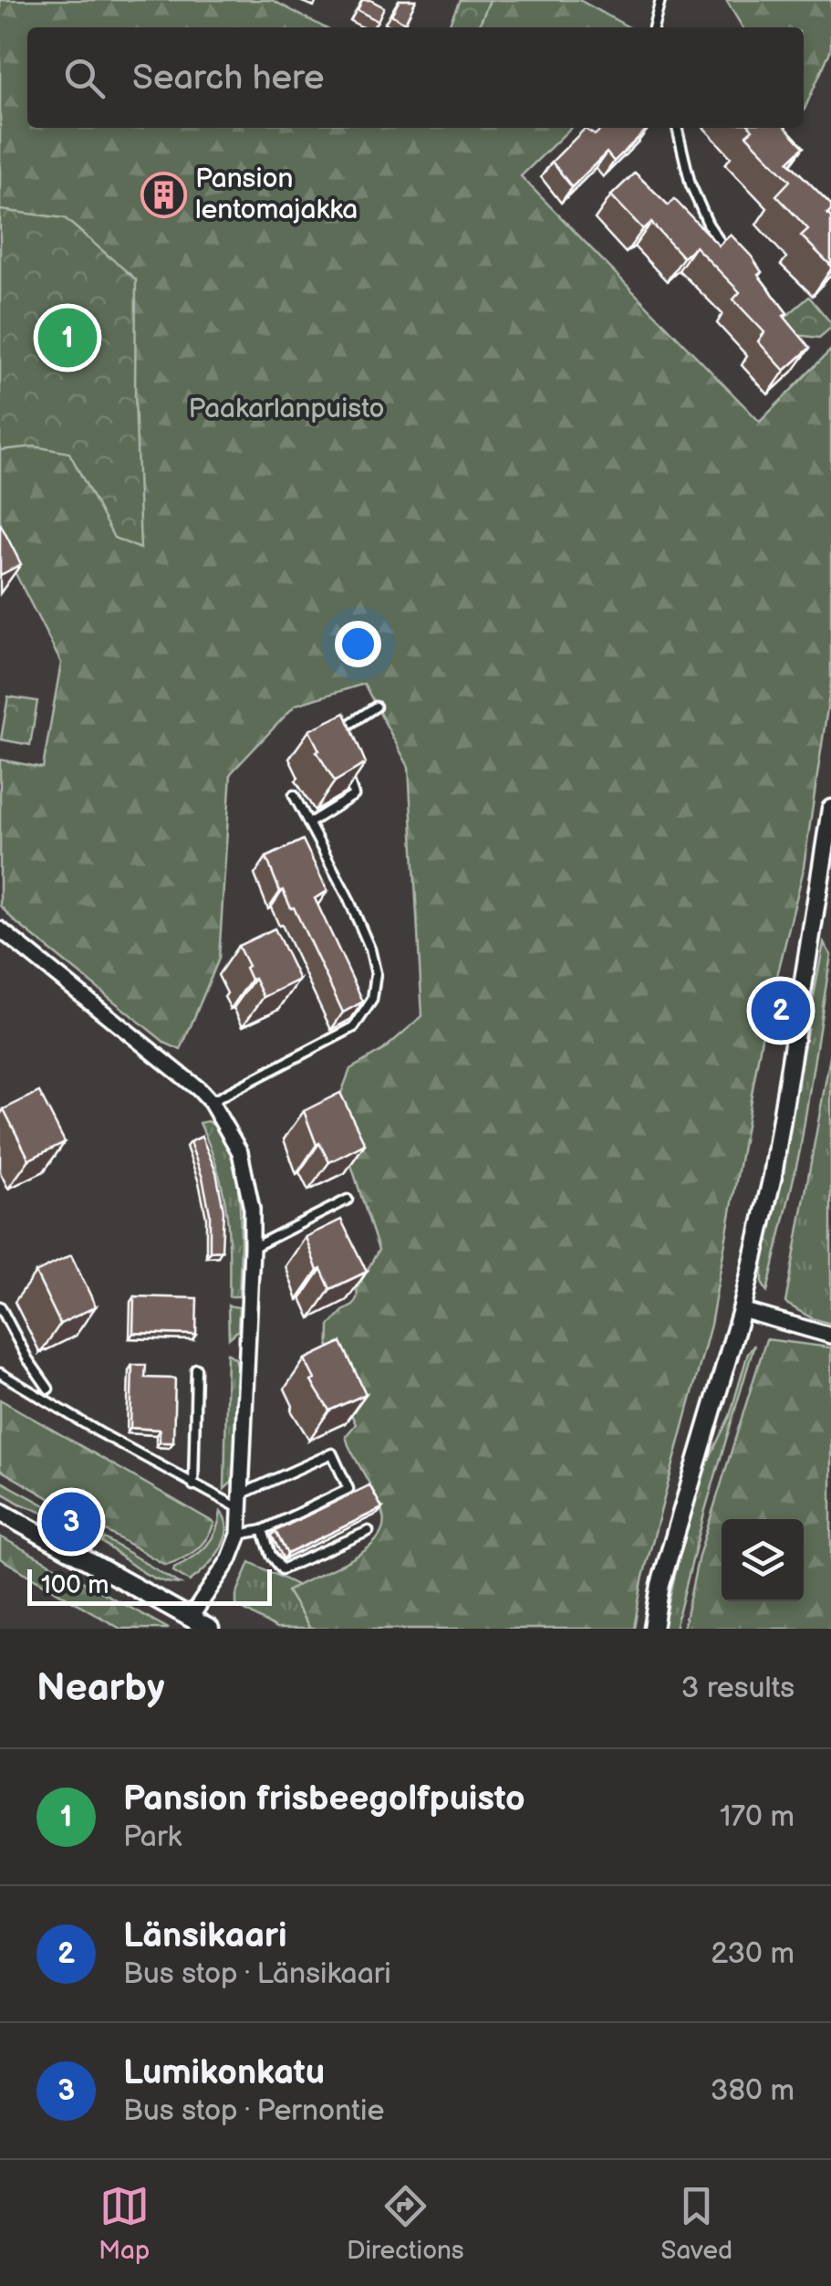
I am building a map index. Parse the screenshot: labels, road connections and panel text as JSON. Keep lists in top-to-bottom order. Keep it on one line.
{"parks":["Paakarlanpuisto"],"places":{"building":["Pansion lentomajakka"]},"scale_bar":"100 m","page":{"search":"Search here","pins":["1","2","3"],"scale":"100 m","heading":["Nearby","3 results"],"list":[{"mark":"1","name":"Pansion frisbeegolfpuisto","note":"Park","value":"170 m"},{"mark":"2","name":"Länsikaari","note":"Bus stop · Länsikaari","value":"230 m"},{"mark":"3","name":"Lumikonkatu","note":"Bus stop · Pernontie","value":"380 m"}],"nav":["Map","Directions","Saved"]}}
